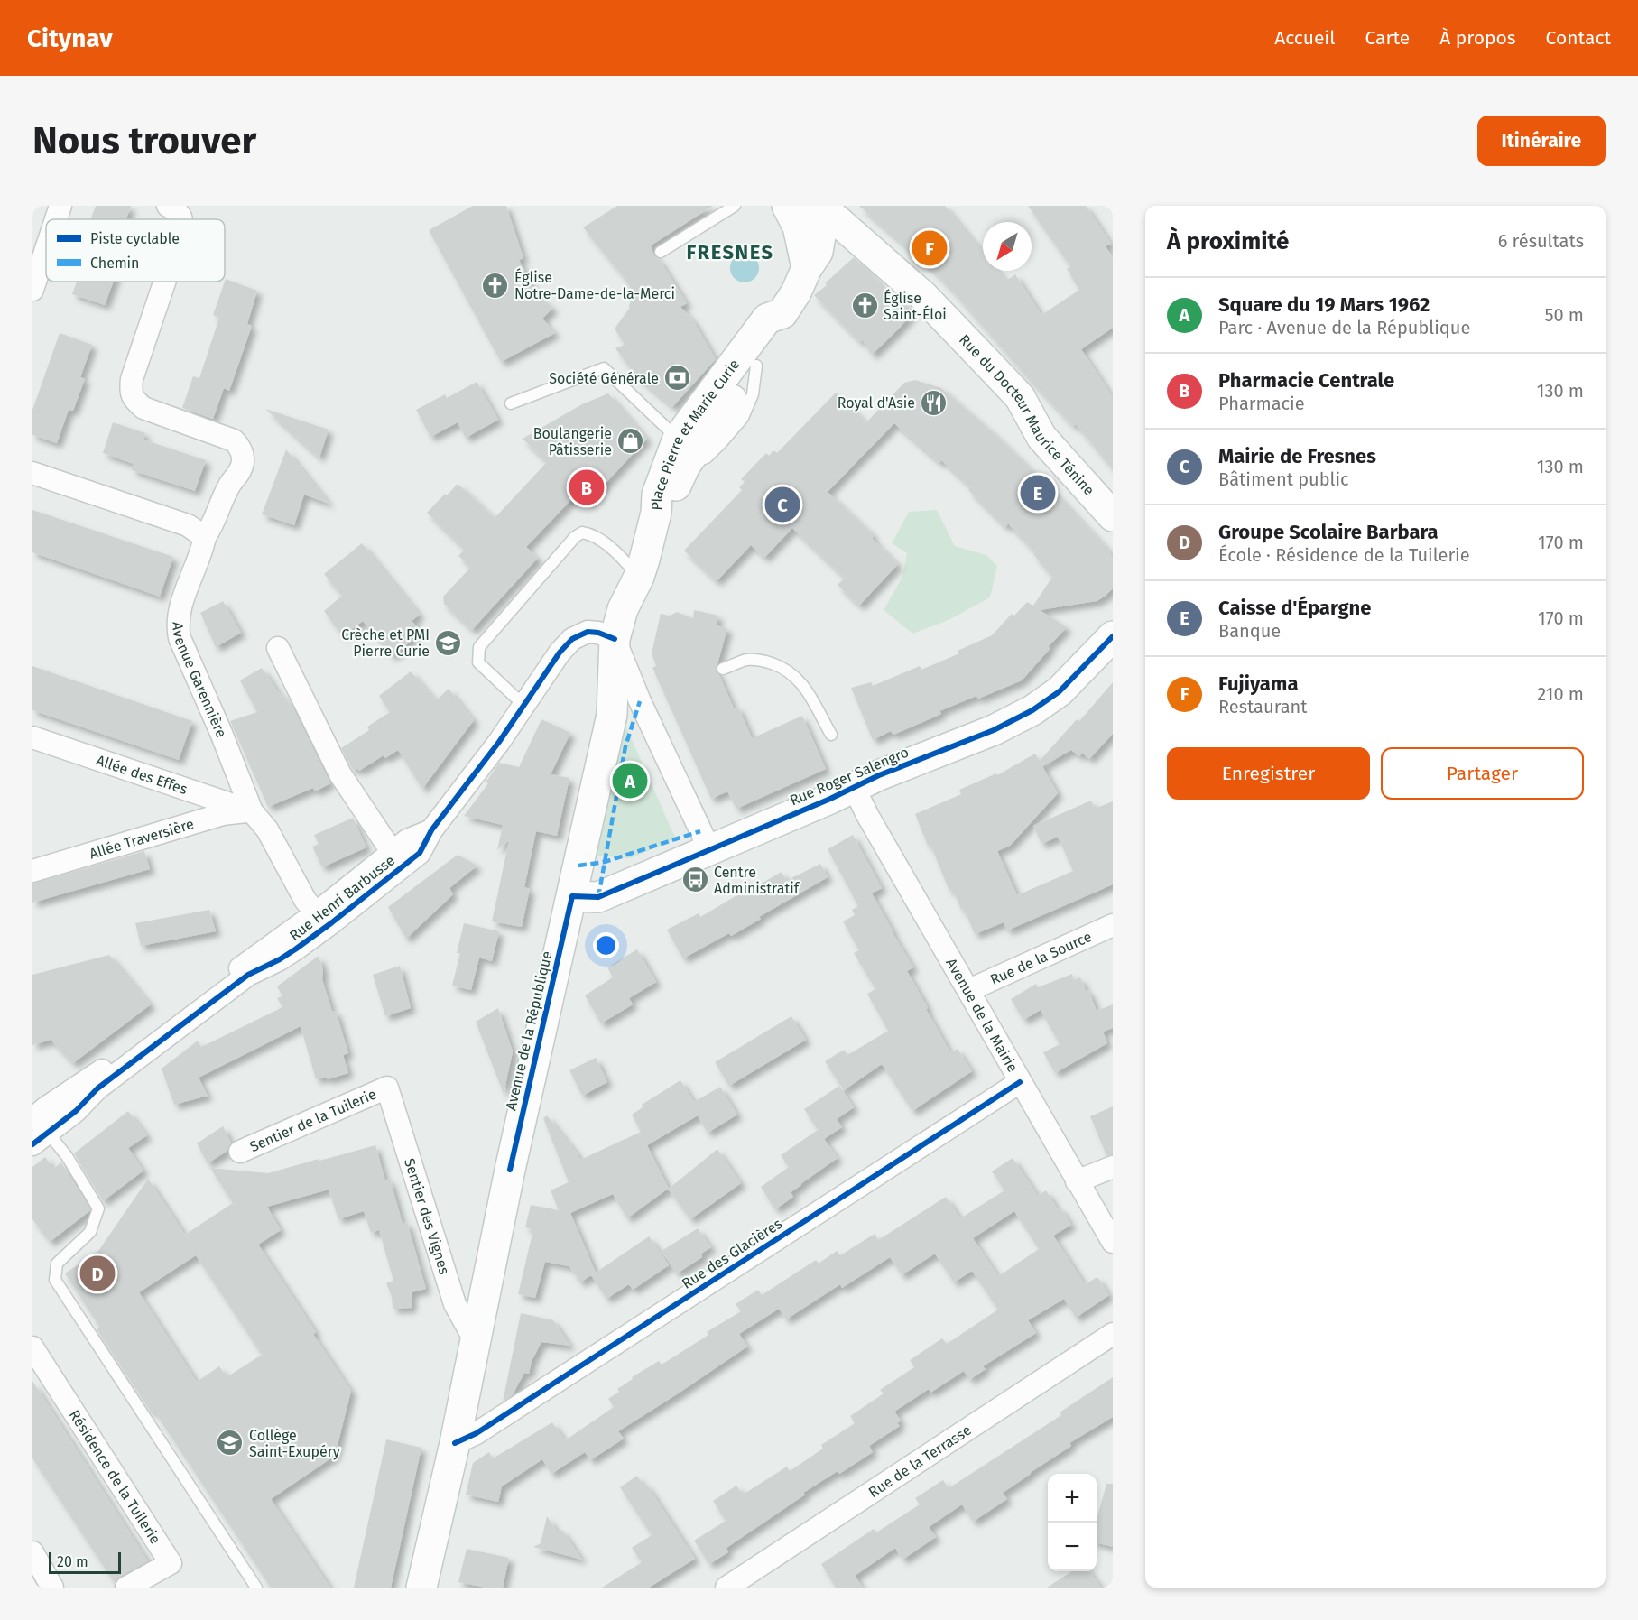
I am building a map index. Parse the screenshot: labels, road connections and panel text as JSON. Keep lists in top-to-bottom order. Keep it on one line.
{"streets":{"street":["Rue du Docteur Maurice Ténine","Place Pierre et Marie Curie","Avenue Garennière","Allée des Effes","Rue Roger Salengro","Allée Traversière","Rue Henri Barbusse","Rue de la Source","Avenue de la Mairie","Avenue de la République","Sentier de la Tuilerie","Sentier des Vignes","Rue des Glacières","Rue de la Terrasse","Résidence de la Tuilerie"]},"crossings":[["Place Pierre et Marie Curie","Rue Henri Barbusse"],["Place Pierre et Marie Curie","Avenue de la République"],["Avenue Garennière","Allée des Effes"],["Avenue Garennière","Allée Traversière"],["Avenue Garennière","Rue Henri Barbusse"],["Allée des Effes","Allée Traversière"],["Rue Roger Salengro","Avenue de la Mairie"],["Rue Roger Salengro","Avenue de la République"],["Rue Henri Barbusse","Avenue de la République"],["Rue de la Source","Avenue de la Mairie"],["Avenue de la Mairie","Rue des Glacières"],["Avenue de la République","Sentier des Vignes"],["Avenue de la République","Rue des Glacières"],["Sentier de la Tuilerie","Sentier des Vignes"]],"districts":["FRESNES"],"places":{"church":["Église Notre-Dame-de-la-Merci","Église Saint-Éloi"],"bank":["Société Générale"],"restaurant":["Royal d'Asie"],"shop":["Boulangerie Pâtisserie"],"school or university":["Crèche et PMI Pierre Curie","Collège Saint-Exupéry"],"bus stop":["Centre Administratif"]},"legend":["Piste cyclable","Chemin"],"scale_bar":"20 m","north":"bottom left","page":{"header":"Citynav","nav":["Accueil","Carte","À propos","Contact"],"buttons":["Itinéraire",["Enregistrer","Partager"]],"title":"Nous trouver","heading":["À proximité","6 résultats"],"pins":["F","B","E","C","A","D"],"list":[{"mark":"A","name":"Square du 19 Mars 1962","note":"Parc · Avenue de la République","value":"50 m"},{"mark":"B","name":"Pharmacie Centrale","note":"Pharmacie","value":"130 m"},{"mark":"C","name":"Mairie de Fresnes","note":"Bâtiment public","value":"130 m"},{"mark":"D","name":"Groupe Scolaire Barbara","note":"École · Résidence de la Tuilerie","value":"170 m"},{"mark":"E","name":"Caisse d'Épargne","note":"Banque","value":"170 m"},{"mark":"F","name":"Fujiyama","note":"Restaurant","value":"210 m"}],"map_buttons":["+","−"],"scale":"20 m"}}
